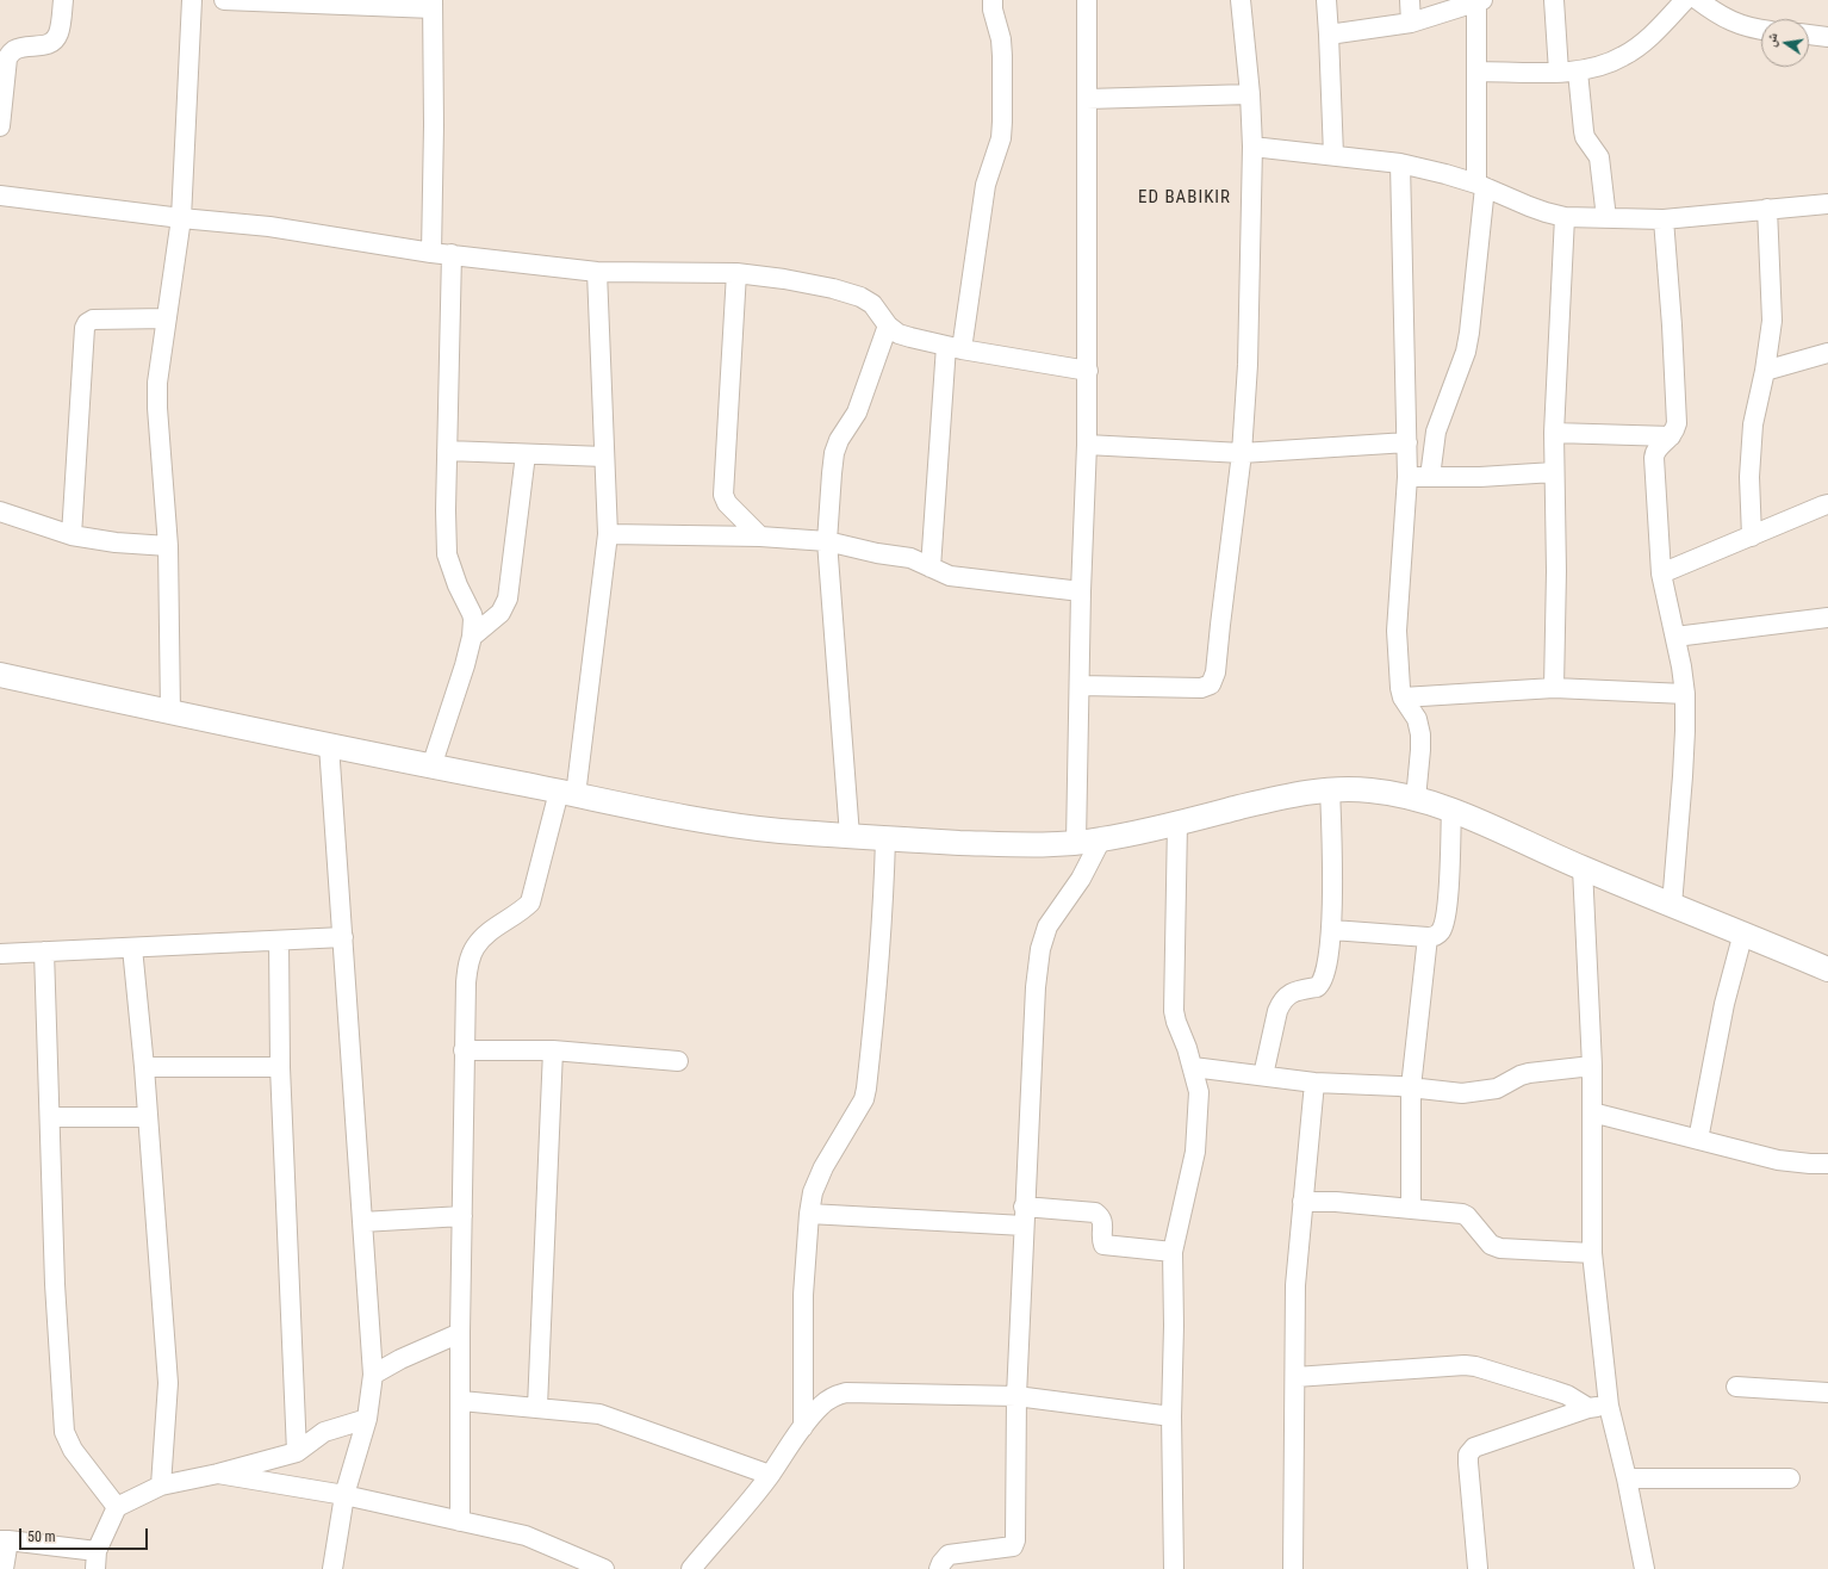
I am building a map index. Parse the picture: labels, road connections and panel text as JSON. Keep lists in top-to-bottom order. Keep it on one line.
{"districts":["ED BABIKIR"],"scale_bar":"50 m","north":"left"}
